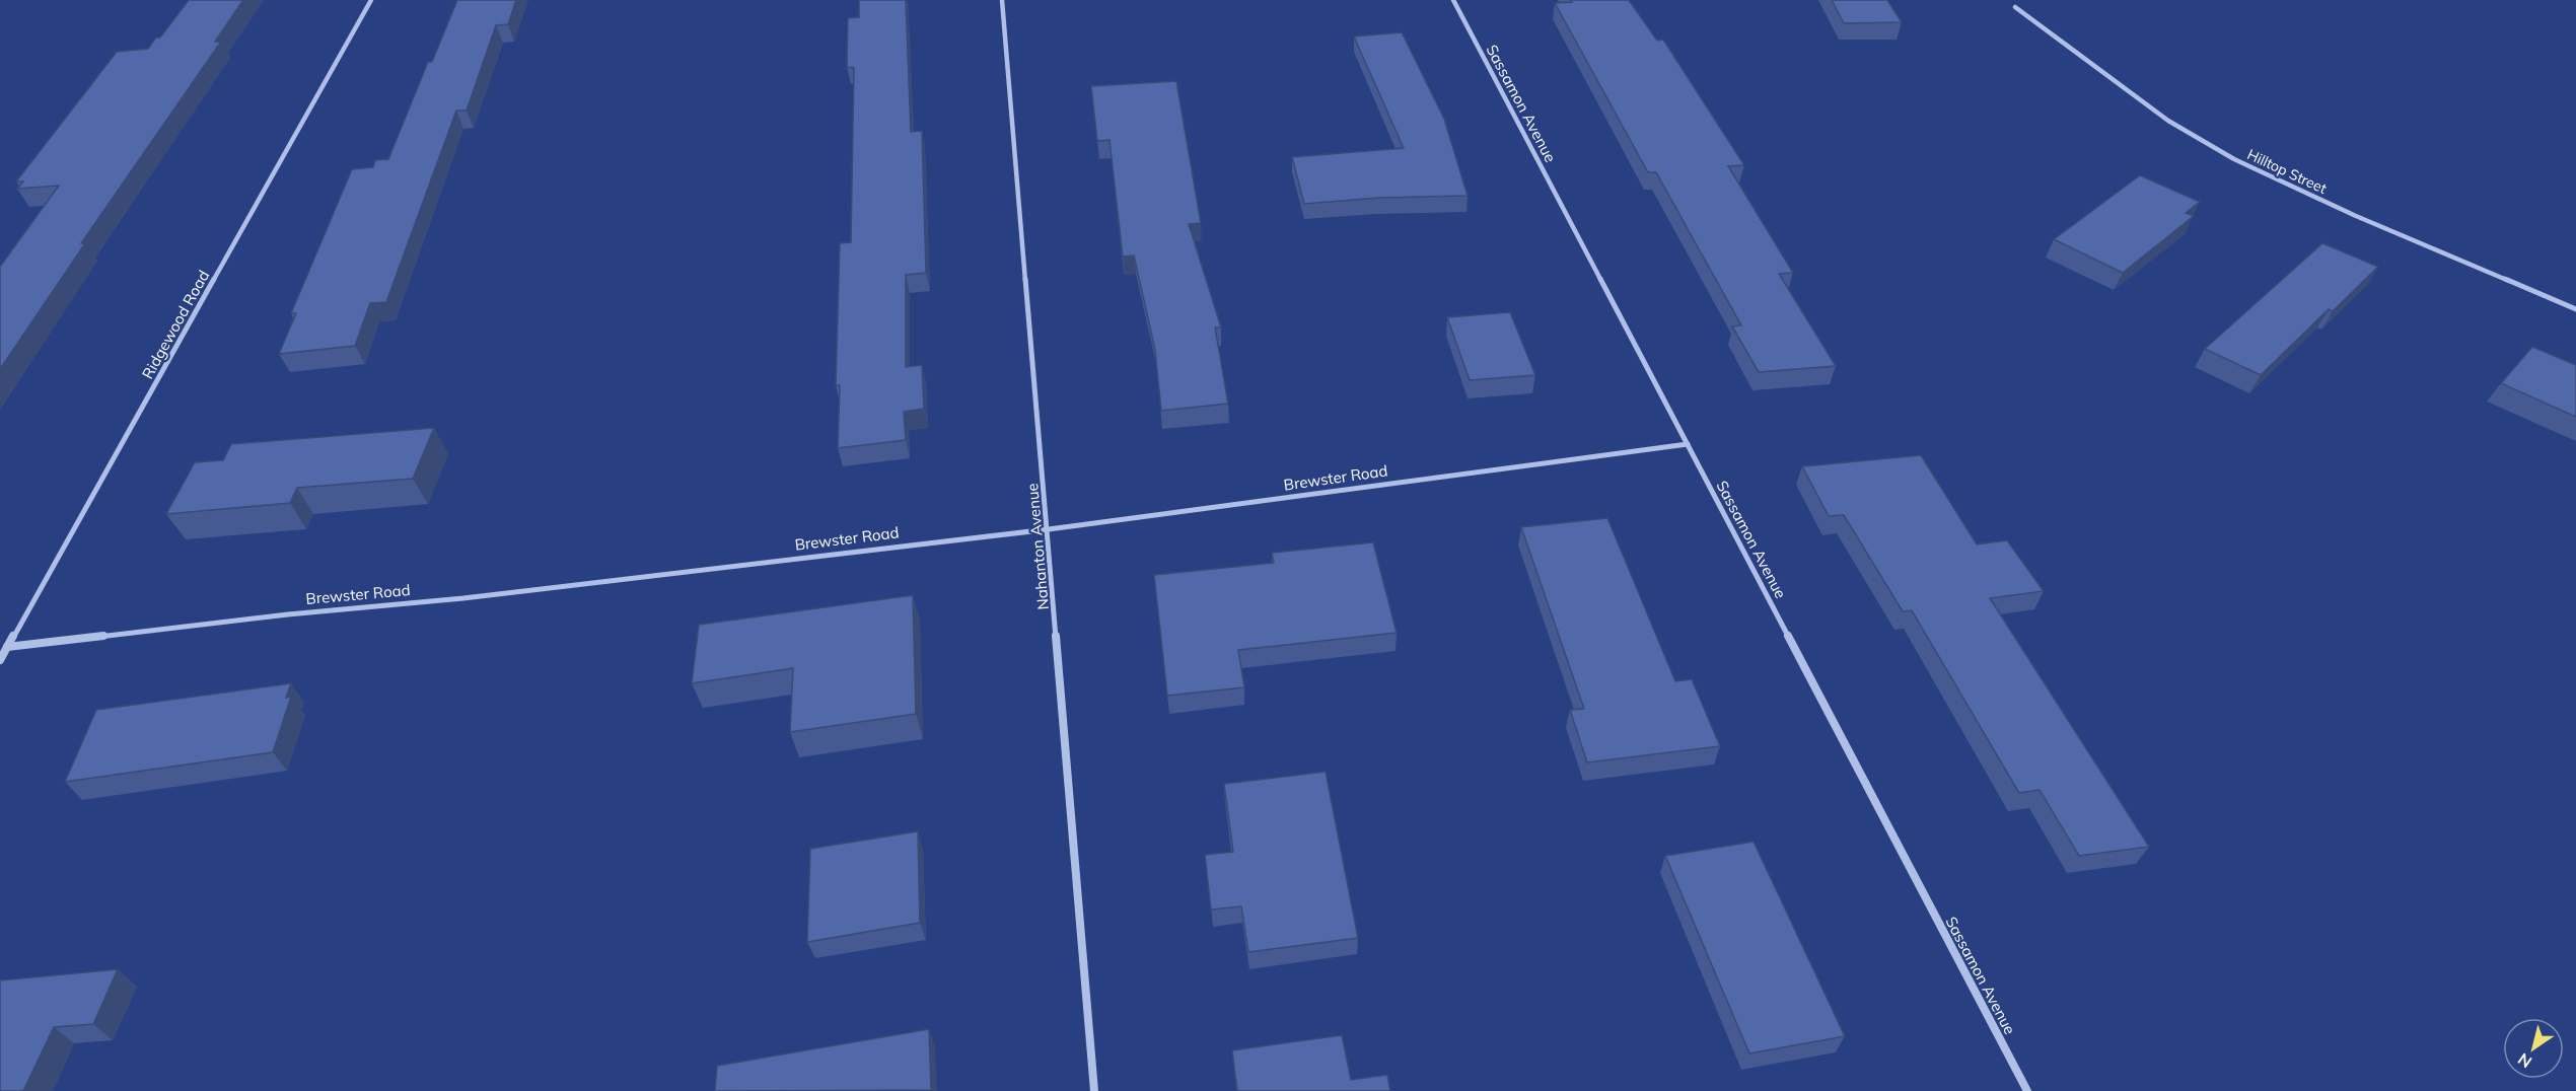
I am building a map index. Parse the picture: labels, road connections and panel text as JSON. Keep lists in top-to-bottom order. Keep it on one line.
{"streets":{"street":["Sassamon Avenue","Hilltop Street","Ridgewood Road","Brewster Road","Nahanton Avenue"]},"crossings":[["Sassamon Avenue","Brewster Road"],["Ridgewood Road","Brewster Road"],["Brewster Road","Nahanton Avenue"]],"north":"bottom left"}
